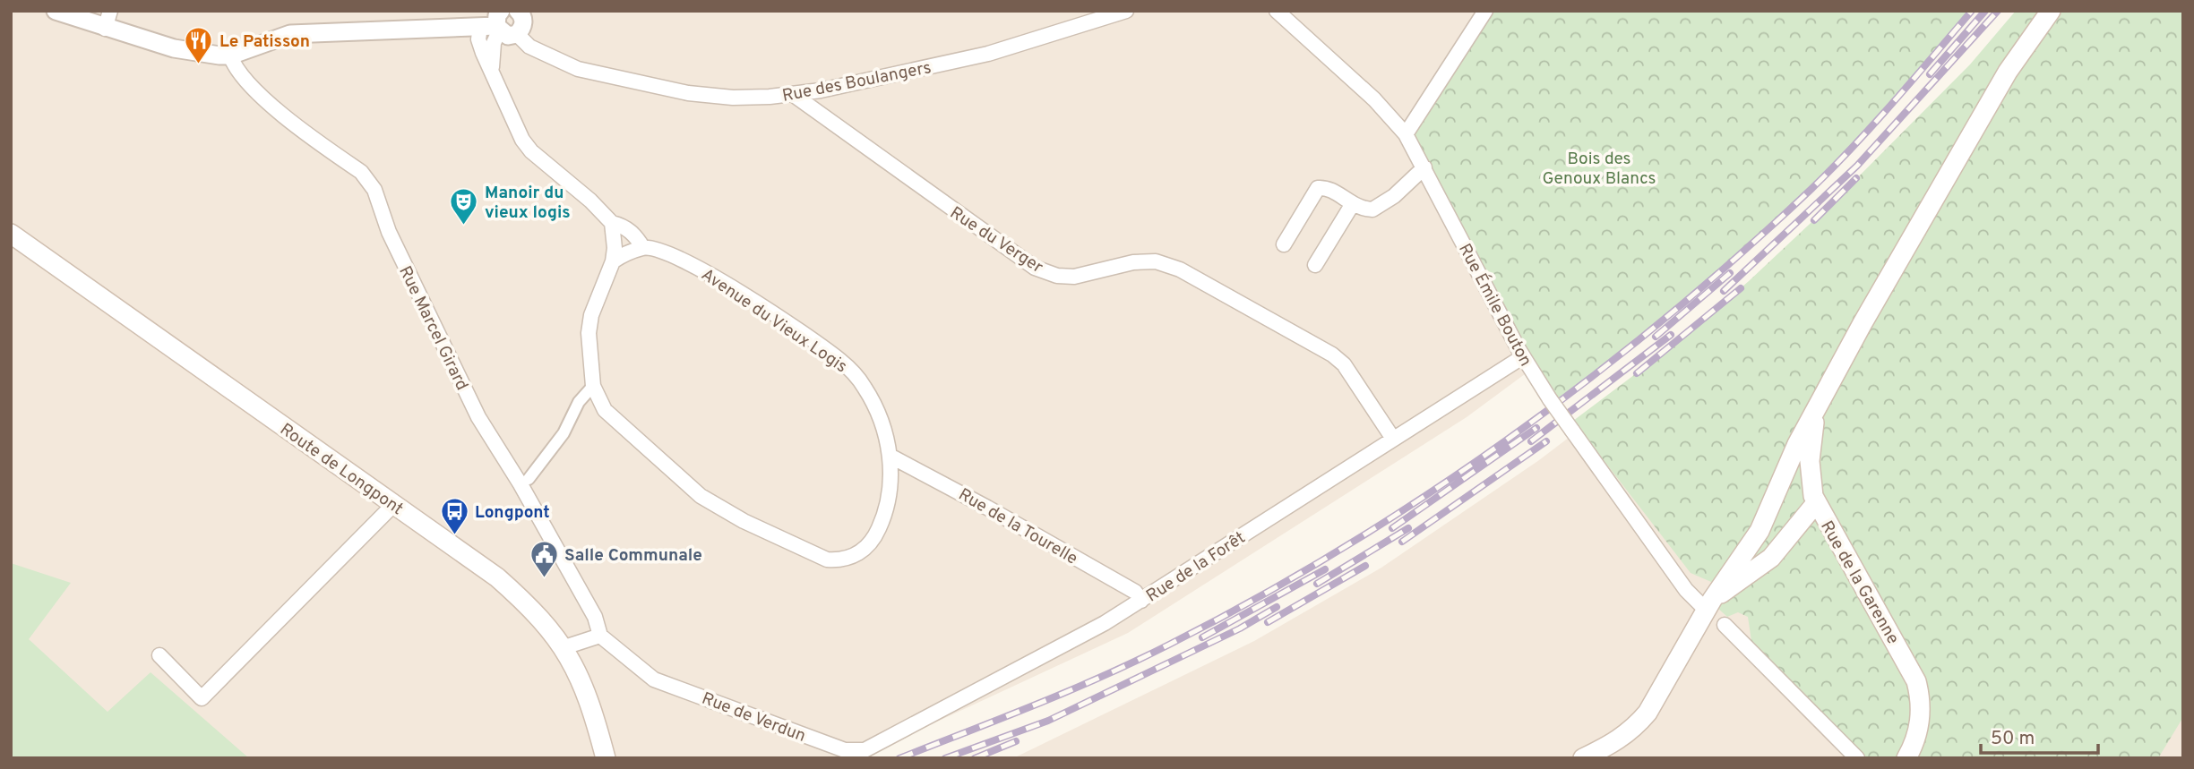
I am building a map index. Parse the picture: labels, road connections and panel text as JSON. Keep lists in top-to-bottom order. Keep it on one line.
{"streets":{"main road":["Route de Longpont","Rue de la Garenne"],"street":["Rue des Boulangers","Rue du Verger","Rue Émile Bouton","Avenue du Vieux Logis","Rue Marcel Girard","Rue de la Tourelle","Rue de la Forêt","Rue de Verdun"]},"crossings":[["Rue des Boulangers","Rue du Verger"],["Rue du Verger","Rue de la Forêt"],["Rue Émile Bouton","Rue de la Forêt"],["Avenue du Vieux Logis","Rue de la Tourelle"],["Rue Marcel Girard","Rue de Verdun"],["Rue de la Tourelle","Rue de la Forêt"],["Rue de la Forêt","Rue de Verdun"]],"parks":["Bois des Genoux Blancs"],"places":{"restaurant":["Le Patisson"],"theatre":["Manoir du vieux logis"],"bus stop":["Longpont"],"public building":["Salle Communale"]},"scale_bar":"50 m"}
